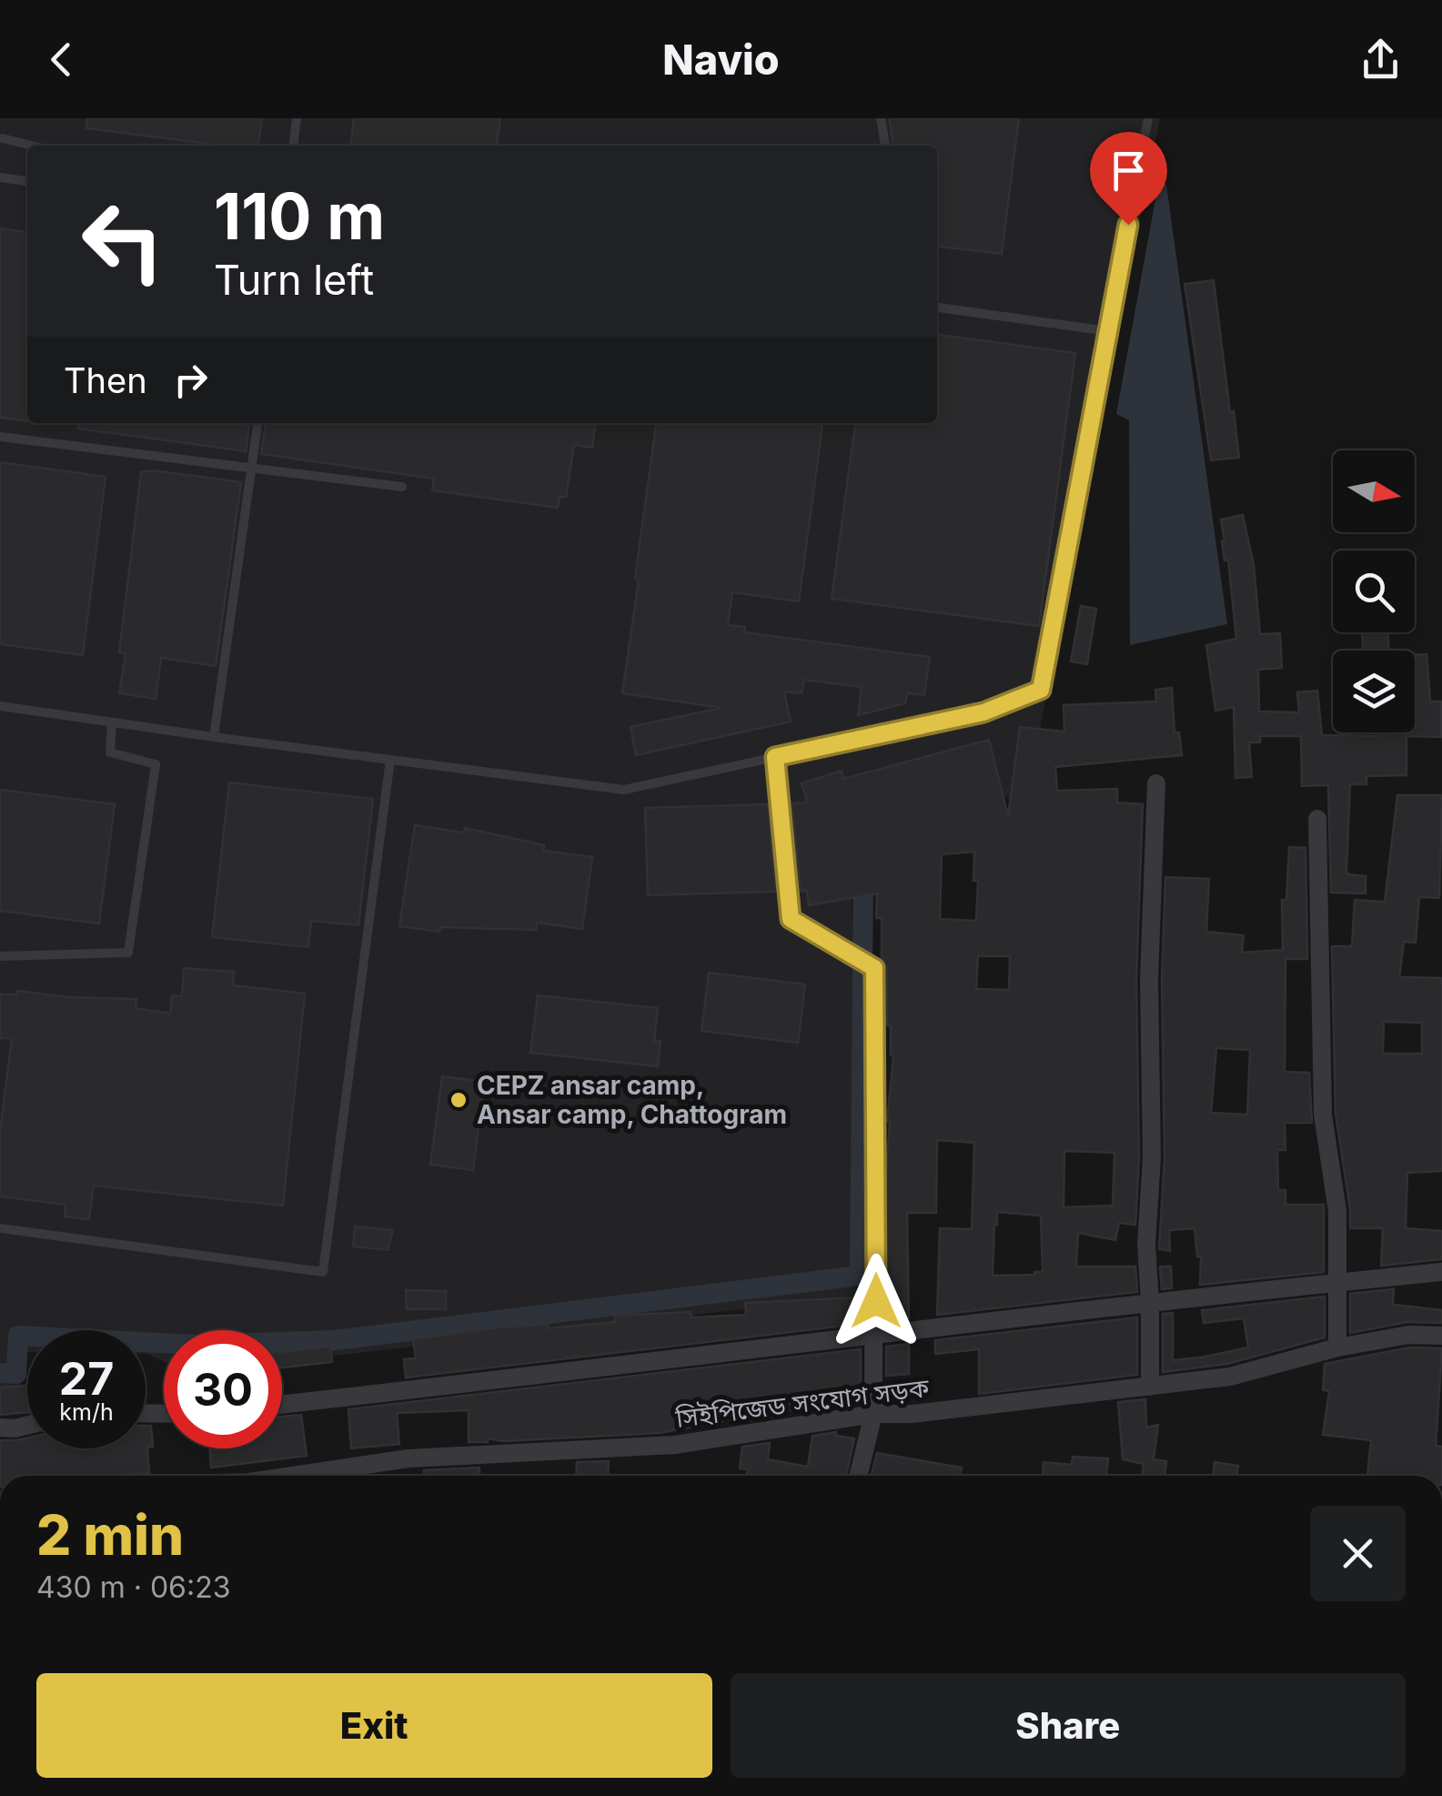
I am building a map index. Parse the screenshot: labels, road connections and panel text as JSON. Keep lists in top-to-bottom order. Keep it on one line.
{"streets":{"street":["সিইপিজেড সংযোগ সড়ক"]},"places":["CEPZ ansar camp, Ansar camp, Chattogram"],"north":"right","page":{"header":"Navio","turn":["110 m","Turn left"],"then":"Then","speed":"27 km/h","limit":"30","heading":["2 min","430 m · 06:23"],"buttons":["Exit","Share"]}}
